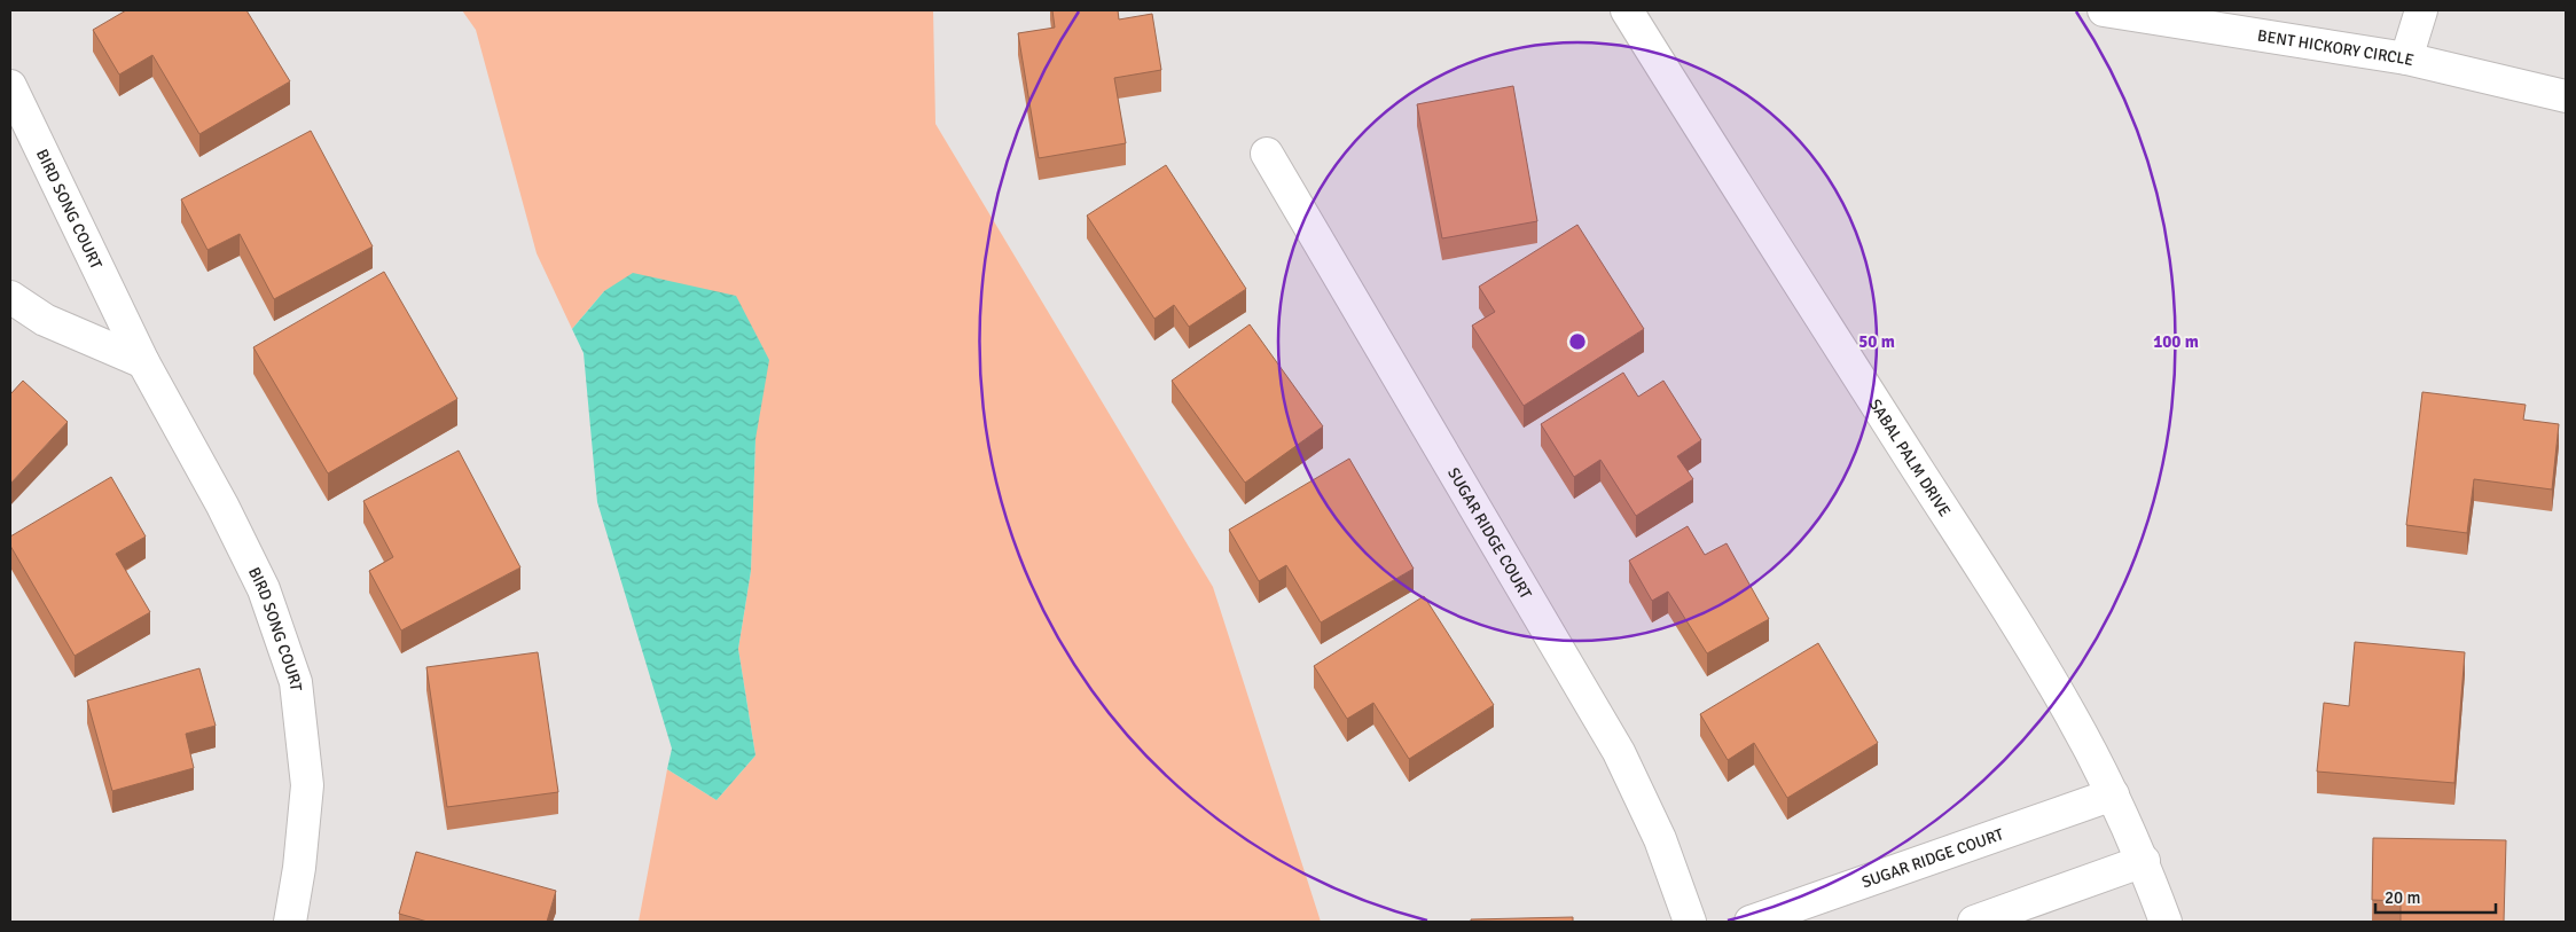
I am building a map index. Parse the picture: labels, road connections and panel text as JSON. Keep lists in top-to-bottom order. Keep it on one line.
{"streets":{"street":["BENT HICKORY CIRCLE","BIRD SONG COURT","SABAL PALM DRIVE","SUGAR RIDGE COURT"]},"crossings":[["SABAL PALM DRIVE","SUGAR RIDGE COURT"]],"scale_bar":"20 m","rings":["50 m","100 m"]}
